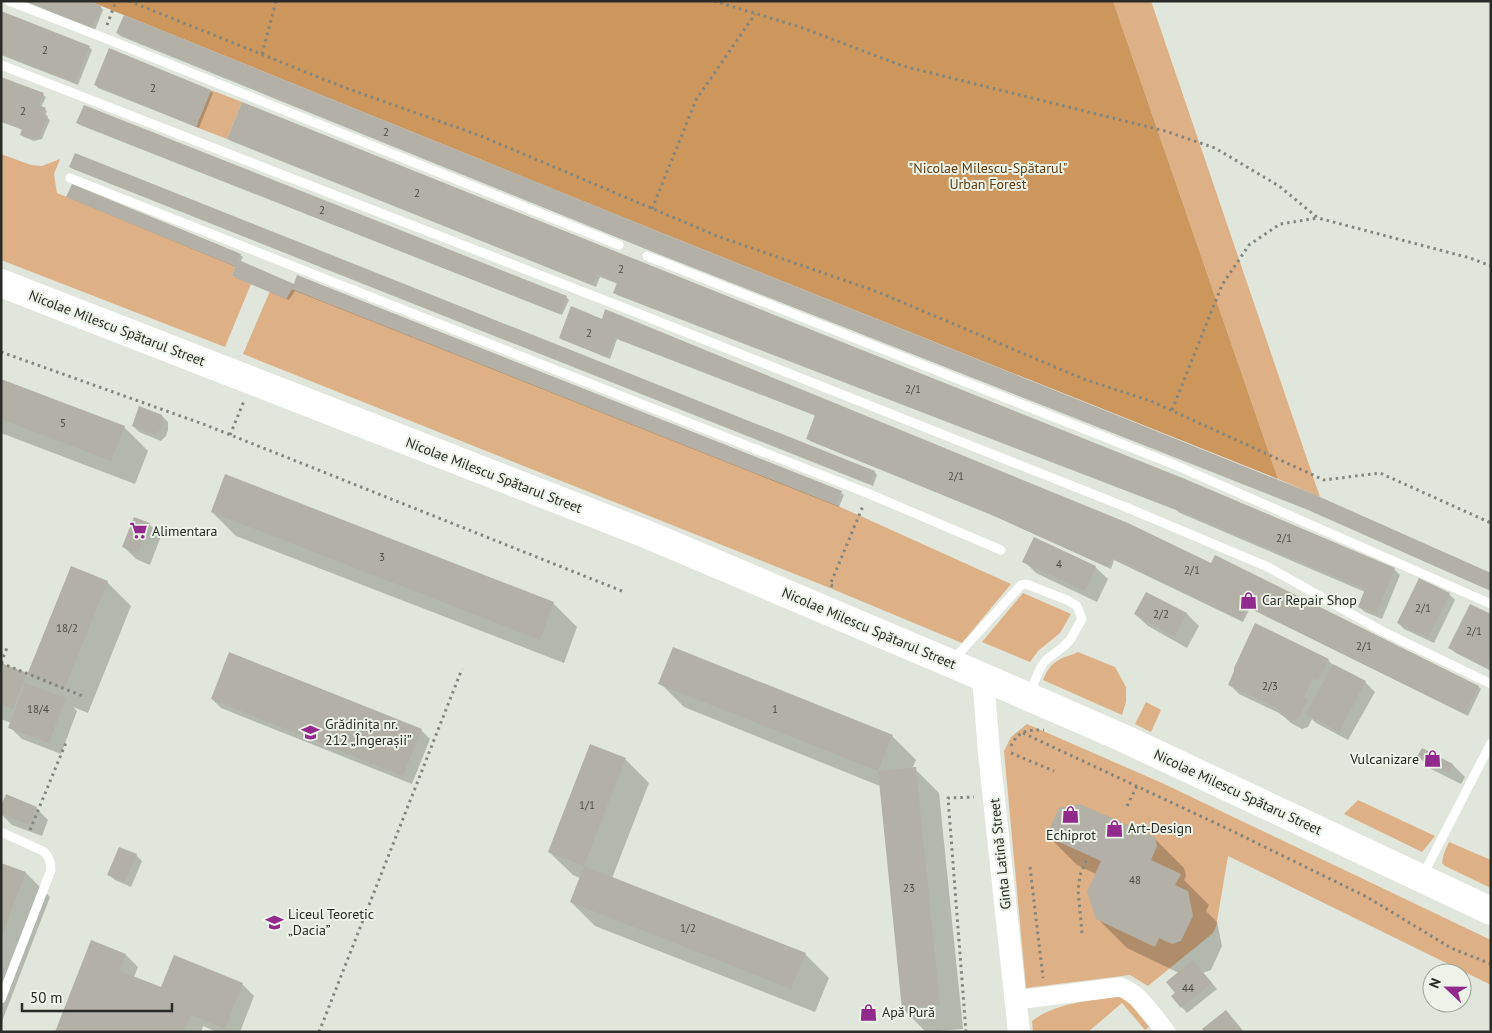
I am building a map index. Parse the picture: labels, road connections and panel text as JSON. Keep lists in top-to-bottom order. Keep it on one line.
{"streets":{"main road":["Nicolae Milescu Spătarul Street","Nicolae Milescu Spătaru Street"],"street":["Ginta Latină Street"]},"crossings":[["Nicolae Milescu Spătarul Street","Nicolae Milescu Spătaru Street"],["Nicolae Milescu Spătarul Street","Ginta Latină Street"],["Nicolae Milescu Spătaru Street","Ginta Latină Street"]],"parks":["\"Nicolae Milescu-Spătarul\" Urban Forest"],"places":{"supermarket":["Alimentara"],"shop":["Car Repair Shop","Vulcanizare","Echiprot","Art-Design","Apă Pură"],"school or university":["Grădinița nr. 212 „Îngerașii”","Liceul Teoretic „Dacia”"]},"house_numbers":["2","2","2","2","2","2","2","2","2/1","5","2/1","2/1","3","4","2/1","2/1","2/2","18/2","2/1","2/1","2/3","18/4","1","1/1","48","23","1/2","44"],"scale_bar":"50 m","north":"left"}
